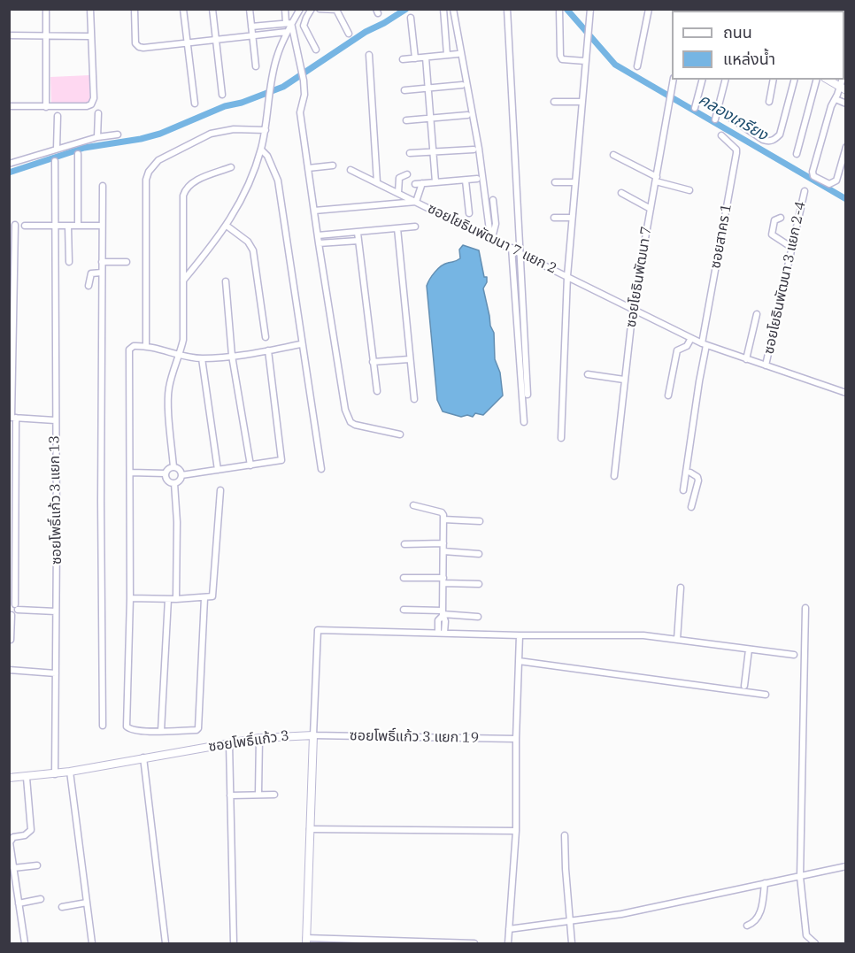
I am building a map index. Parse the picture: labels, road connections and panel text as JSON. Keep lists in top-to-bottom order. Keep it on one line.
{"streets":{"street":["ซอยสาคร 1","ซอยโยธินพัฒนา 7 แยก 2","ซอยโยธินพัฒนา 7","ซอยโยธินพัฒนา 3 แยก 2-4","ซอยโพธิ์แก้ว 3 แยก 13","ซอยโพธิ์แก้ว 3 แยก 19","ซอยโพธิ์แก้ว 3"]},"crossings":[["ซอยสาคร 1","ซอยโยธินพัฒนา 7 แยก 2"],["ซอยโยธินพัฒนา 7 แยก 2","ซอยโยธินพัฒนา 7"],["ซอยโยธินพัฒนา 7 แยก 2","ซอยโยธินพัฒนา 3 แยก 2-4"],["ซอยโพธิ์แก้ว 3 แยก 13","ซอยโพธิ์แก้ว 3"],["ซอยโพธิ์แก้ว 3 แยก 19","ซอยโพธิ์แก้ว 3"]],"water":["คลองเกรียง"],"legend":["ถนน","แหล่งน้ำ"]}
